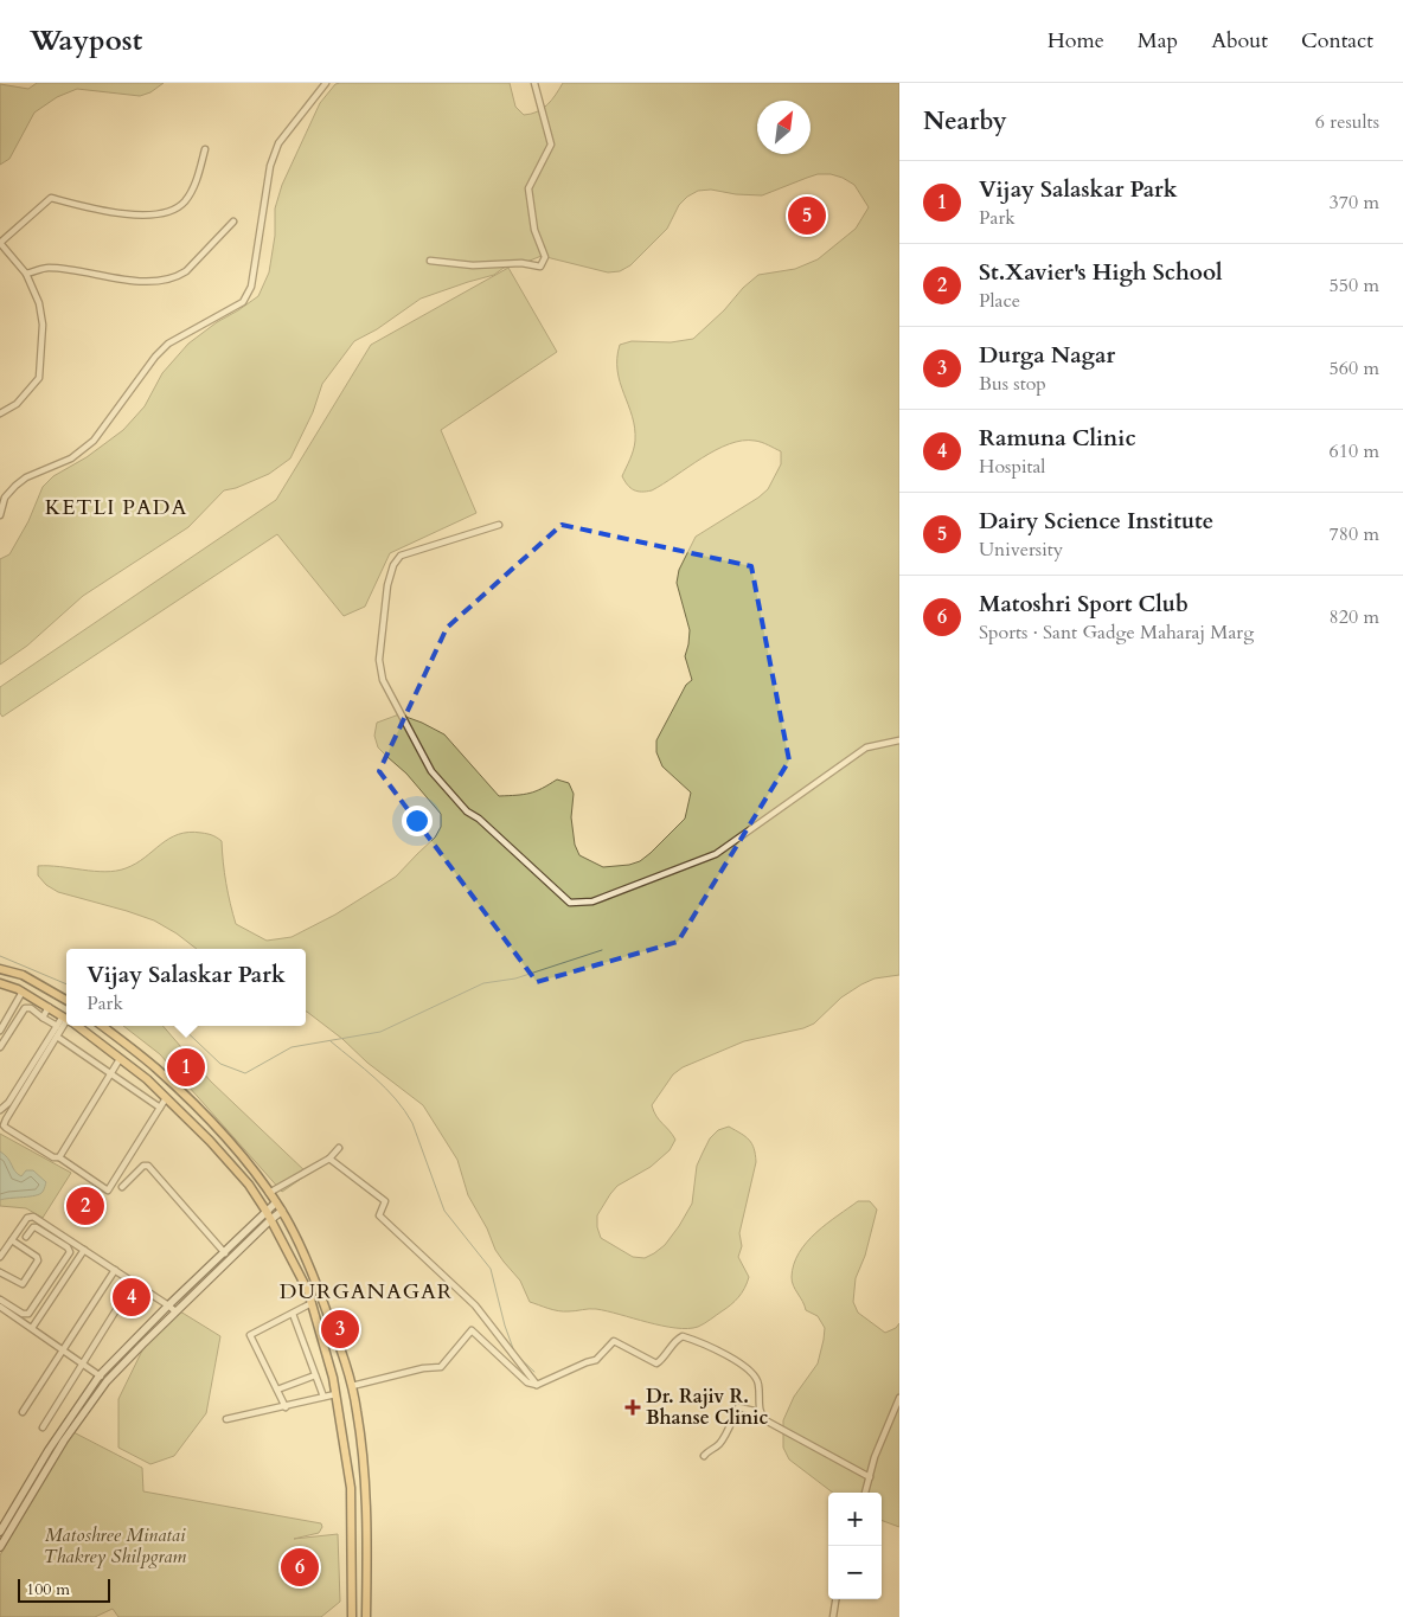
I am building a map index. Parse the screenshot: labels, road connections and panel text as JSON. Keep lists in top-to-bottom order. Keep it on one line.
{"districts":["KETLI PADA","DURGANAGAR"],"parks":["Matoshree Minatai Thakrey Shilpgram"],"places":{"health":["Dr. Rajiv R. Bhanse Clinic"]},"scale_bar":"100 m","north":"top right","page":{"header":"Waypost","nav":["Home","Map","About","Contact"],"heading":["Nearby","6 results"],"list":[{"mark":"1","name":"Vijay Salaskar Park","note":"Park","value":"370 m"},{"mark":"2","name":"St.Xavier's High School","note":"Place","value":"550 m"},{"mark":"3","name":"Durga Nagar","note":"Bus stop","value":"560 m"},{"mark":"4","name":"Ramuna Clinic","note":"Hospital","value":"610 m"},{"mark":"5","name":"Dairy Science Institute","note":"University","value":"780 m"},{"mark":"6","name":"Matoshri Sport Club","note":"Sports · Sant Gadge Maharaj Marg","value":"820 m"}],"pins":["5","1","2","4","3","6"],"popup":["Vijay Salaskar Park","Park"],"map_buttons":["+","−"],"scale":"100 m"}}
